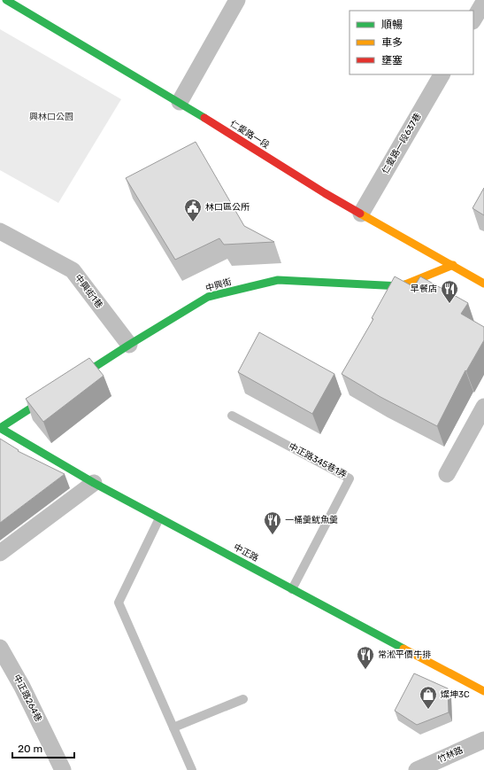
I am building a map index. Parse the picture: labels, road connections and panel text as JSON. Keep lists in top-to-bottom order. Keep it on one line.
{"streets":{"street":["仁愛路一段","仁愛路一段637巷","中興街","中興街1巷","中正路","中正路264巷","竹林路"],"lane":["中正路345巷1弄"]},"crossings":[["仁愛路一段","仁愛路一段637巷"],["仁愛路一段","中興街"],["中興街","中興街1巷"],["中興街","中正路"],["中正路345巷1弄","中正路"]],"parks":["興林口公園"],"places":{"public building":["林口區公所"],"restaurant":["早餐店","一桶羹魷魚羹","常淞平價牛排"],"shop":["燦坤3C"]},"legend":["順暢","車多","壅塞"],"scale_bar":"20 m"}
